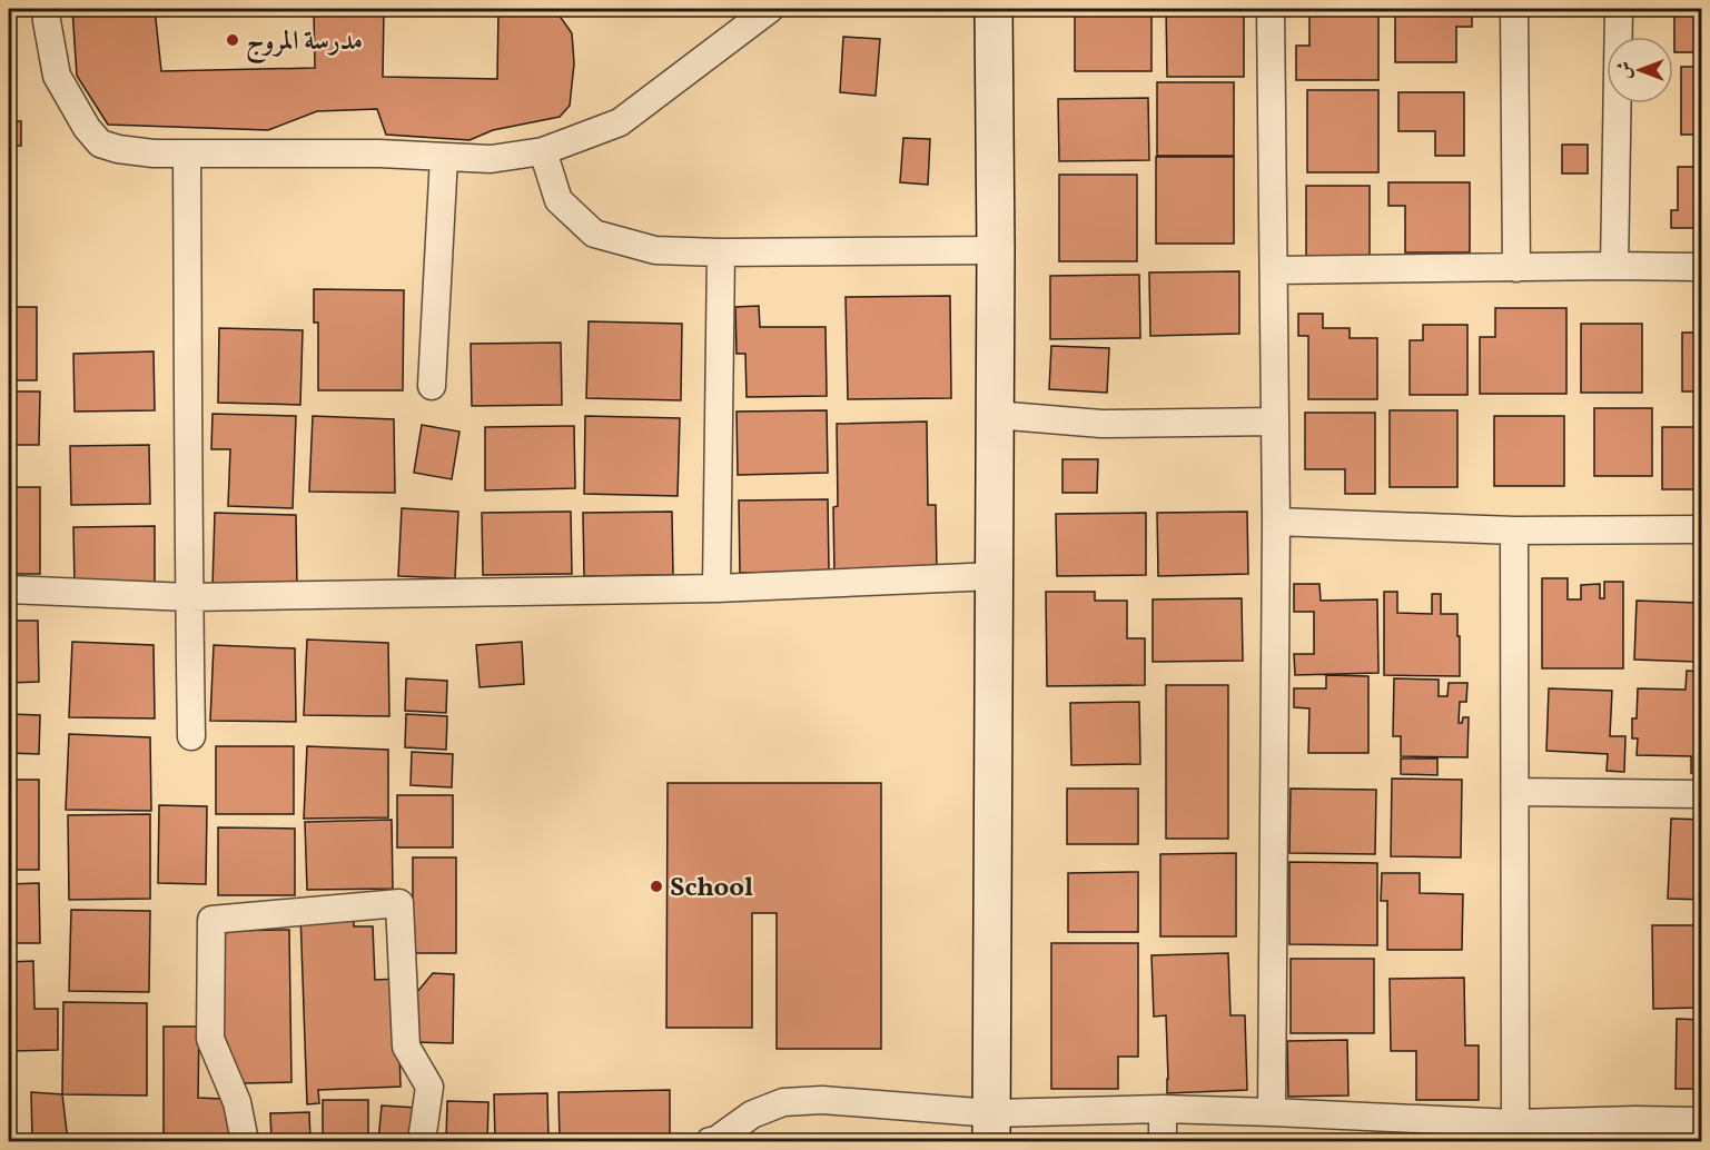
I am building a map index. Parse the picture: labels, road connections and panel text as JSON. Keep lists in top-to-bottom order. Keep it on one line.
{"places":["مدرسة المروج","School"],"north":"left"}
